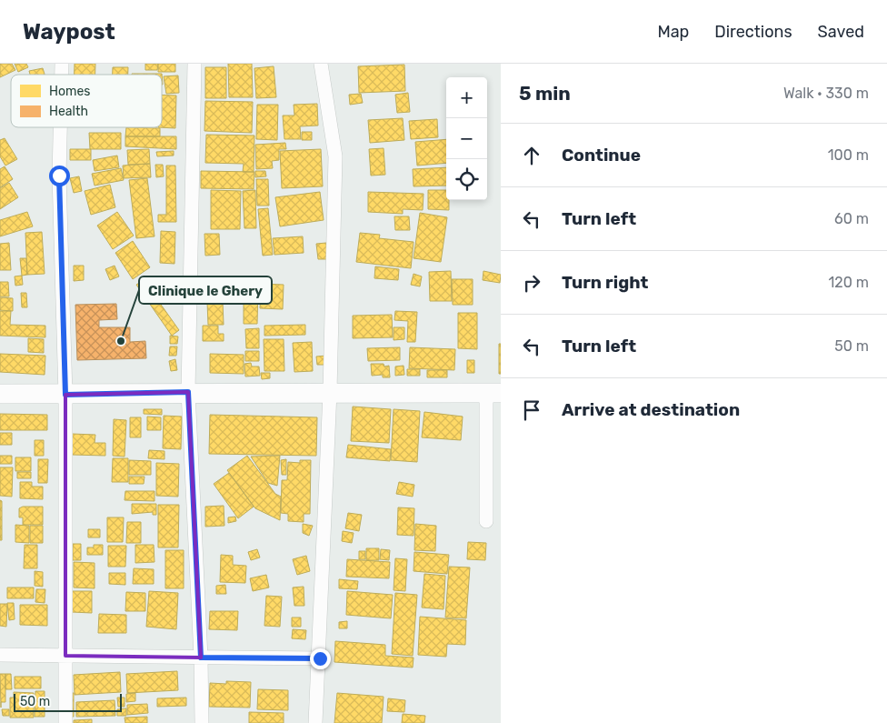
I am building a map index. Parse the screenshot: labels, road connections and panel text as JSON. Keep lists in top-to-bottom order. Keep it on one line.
{"places":["Clinique le Ghery"],"legend":["Homes","Health"],"scale_bar":"50 m","page":{"header":"Waypost","nav":["Map","Directions","Saved"],"heading":["5 min","Walk · 330 m"],"map_buttons":["+","−"],"list":[["Continue","100 m"],["Turn left","60 m"],["Turn right","120 m"],["Turn left","50 m"],"Arrive at destination"],"scale":"50 m"}}
